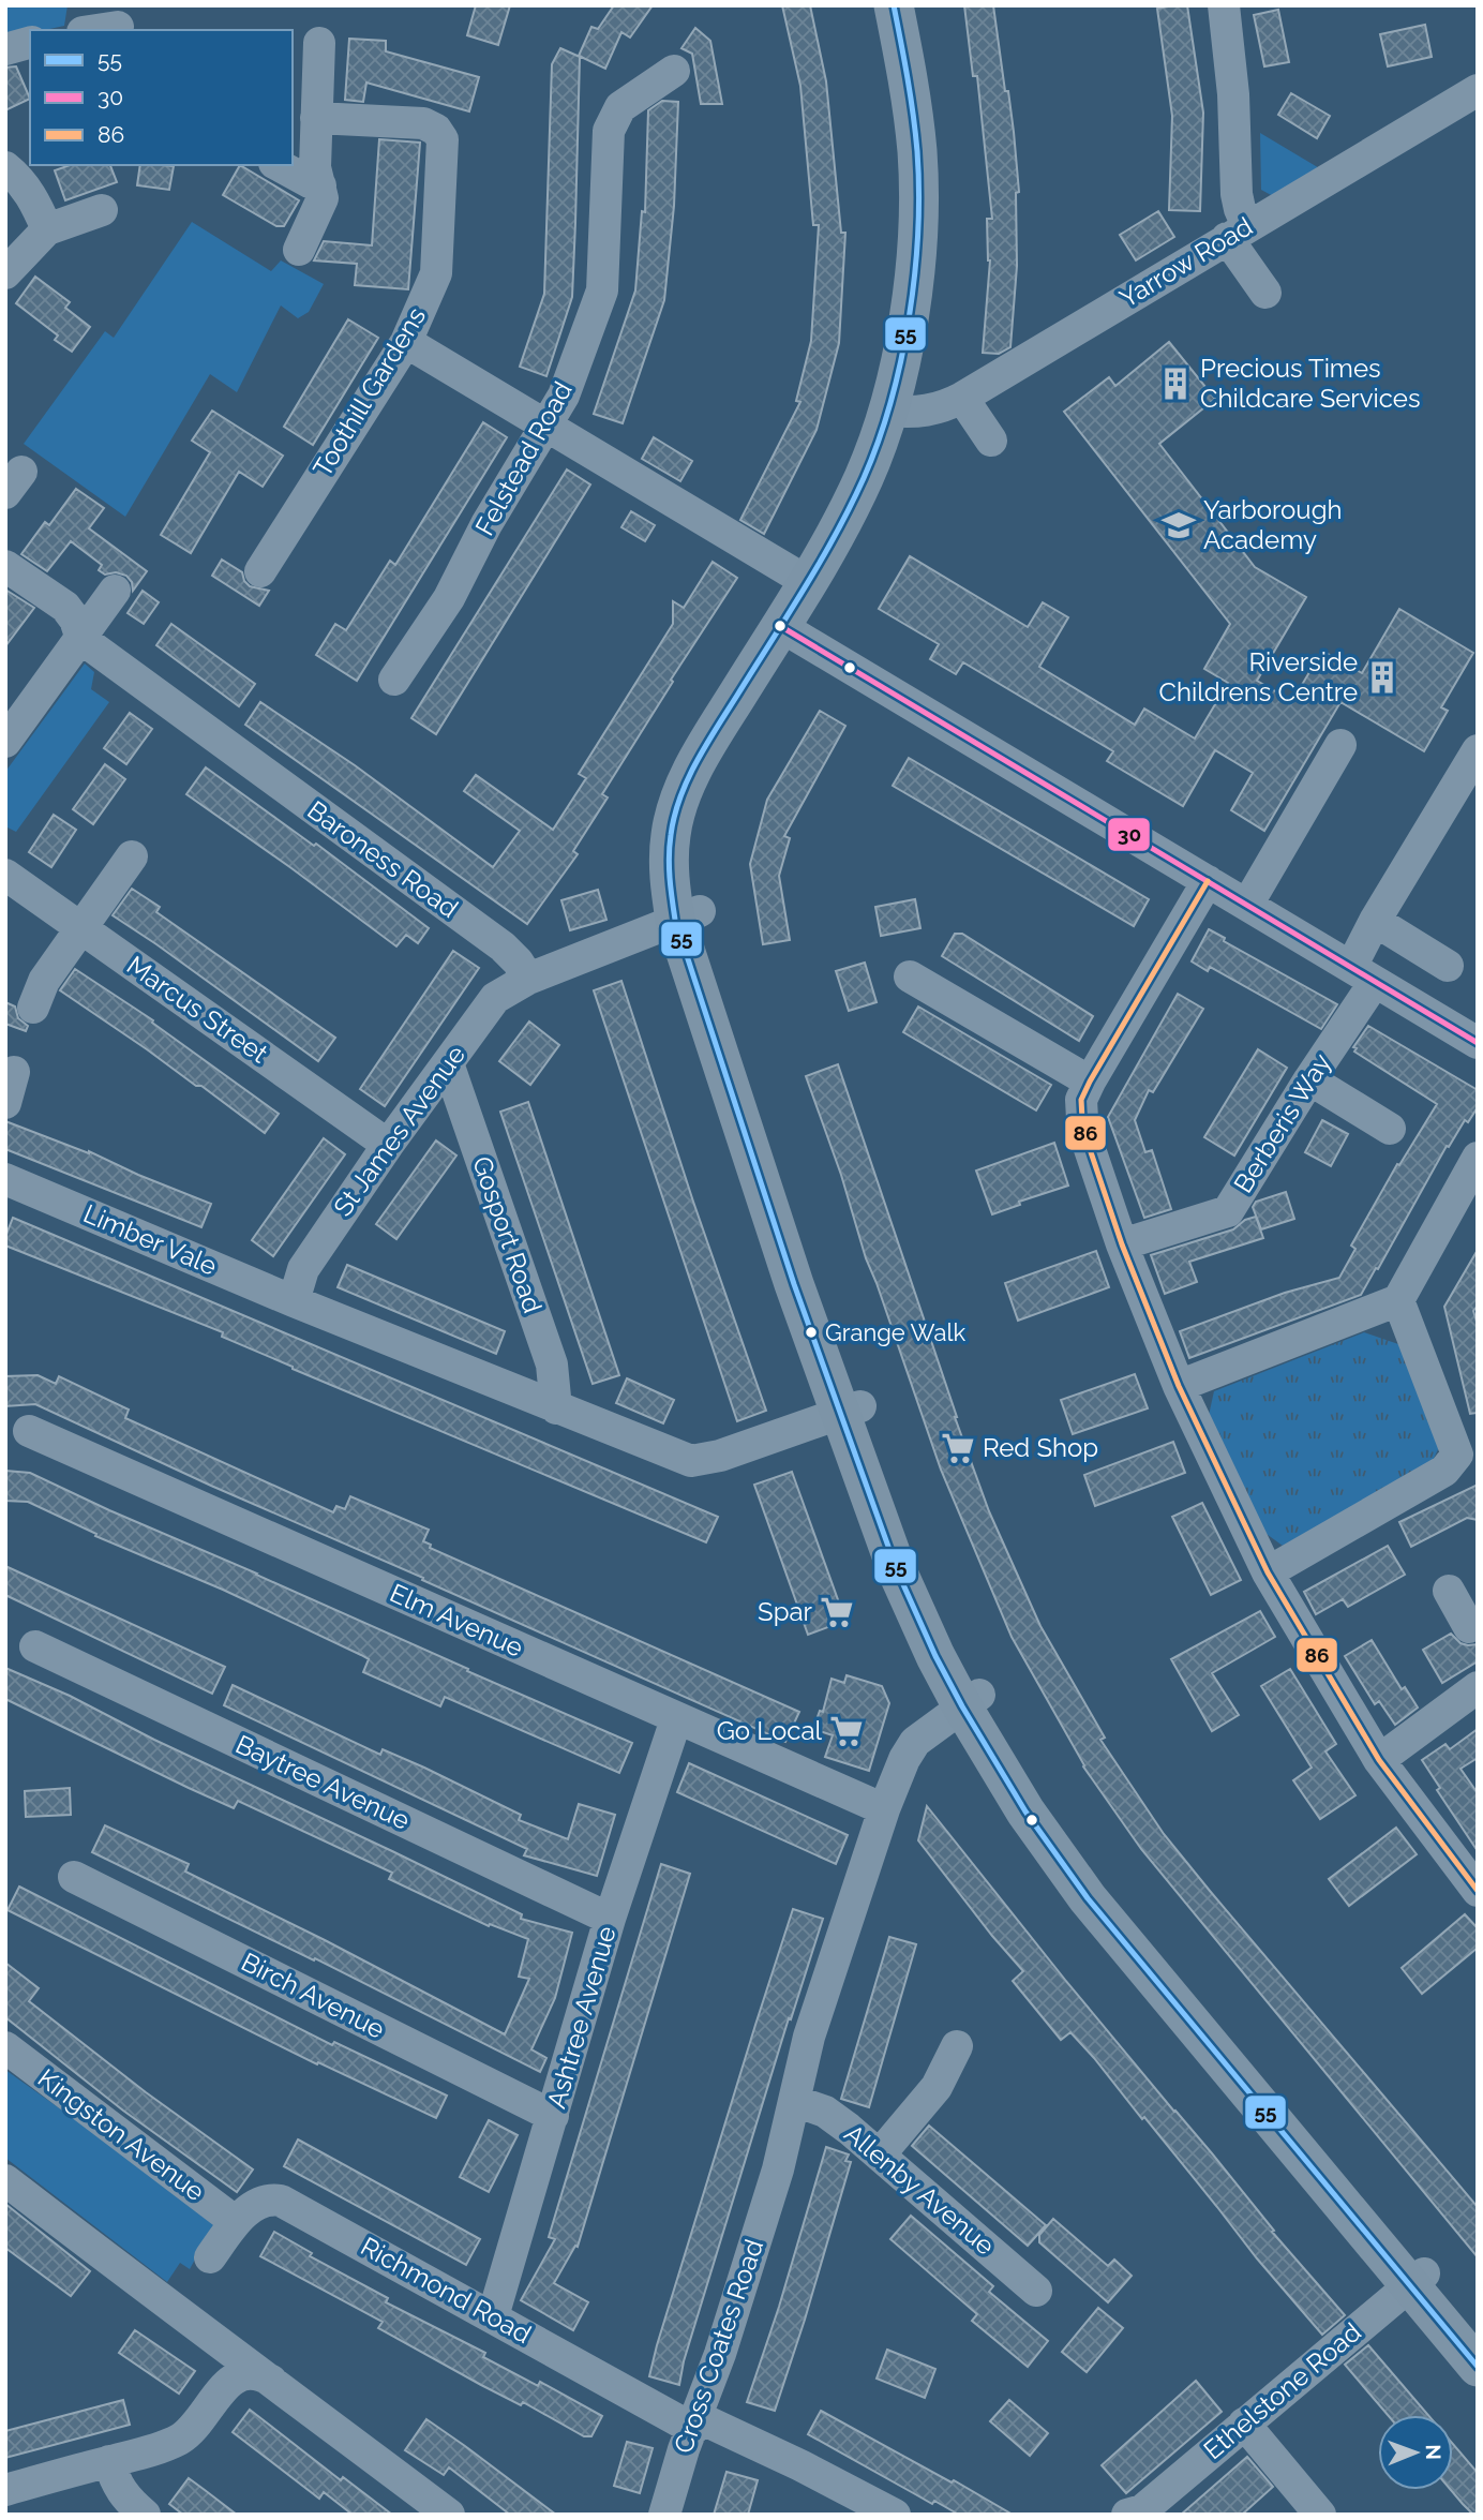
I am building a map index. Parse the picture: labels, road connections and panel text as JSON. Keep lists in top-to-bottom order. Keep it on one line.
{"streets":{"street":["Yarrow Road","Toothill Gardens","Felstead Road","Baroness Road","Marcus Street","Berberis Way","St James Avenue","Gosport Road","Limber Vale","Elm Avenue","Baytree Avenue","Birch Avenue","Ashtree Avenue","Kingston Avenue","Allenby Avenue","Richmond Road","Cross Coates Road","Ethelstone Road"]},"crossings":[["Baroness Road","St James Avenue"],["Marcus Street","St James Avenue"],["St James Avenue","Gosport Road"],["St James Avenue","Limber Vale"],["Elm Avenue","Ashtree Avenue"],["Elm Avenue","Cross Coates Road"],["Baytree Avenue","Ashtree Avenue"],["Birch Avenue","Ashtree Avenue"],["Ashtree Avenue","Richmond Road"],["Kingston Avenue","Richmond Road"],["Allenby Avenue","Cross Coates Road"],["Richmond Road","Cross Coates Road"]],"places":{"building":["Precious Times Childcare Services","Riverside Childrens Centre"],"school or university":["Yarborough Academy"],"other":["Grange Walk"],"supermarket":["Red Shop","Spar","Go Local"]},"lines":["transit line 55","transit line 30","transit line 86"],"legend":["55","30","86"],"north":"right"}
